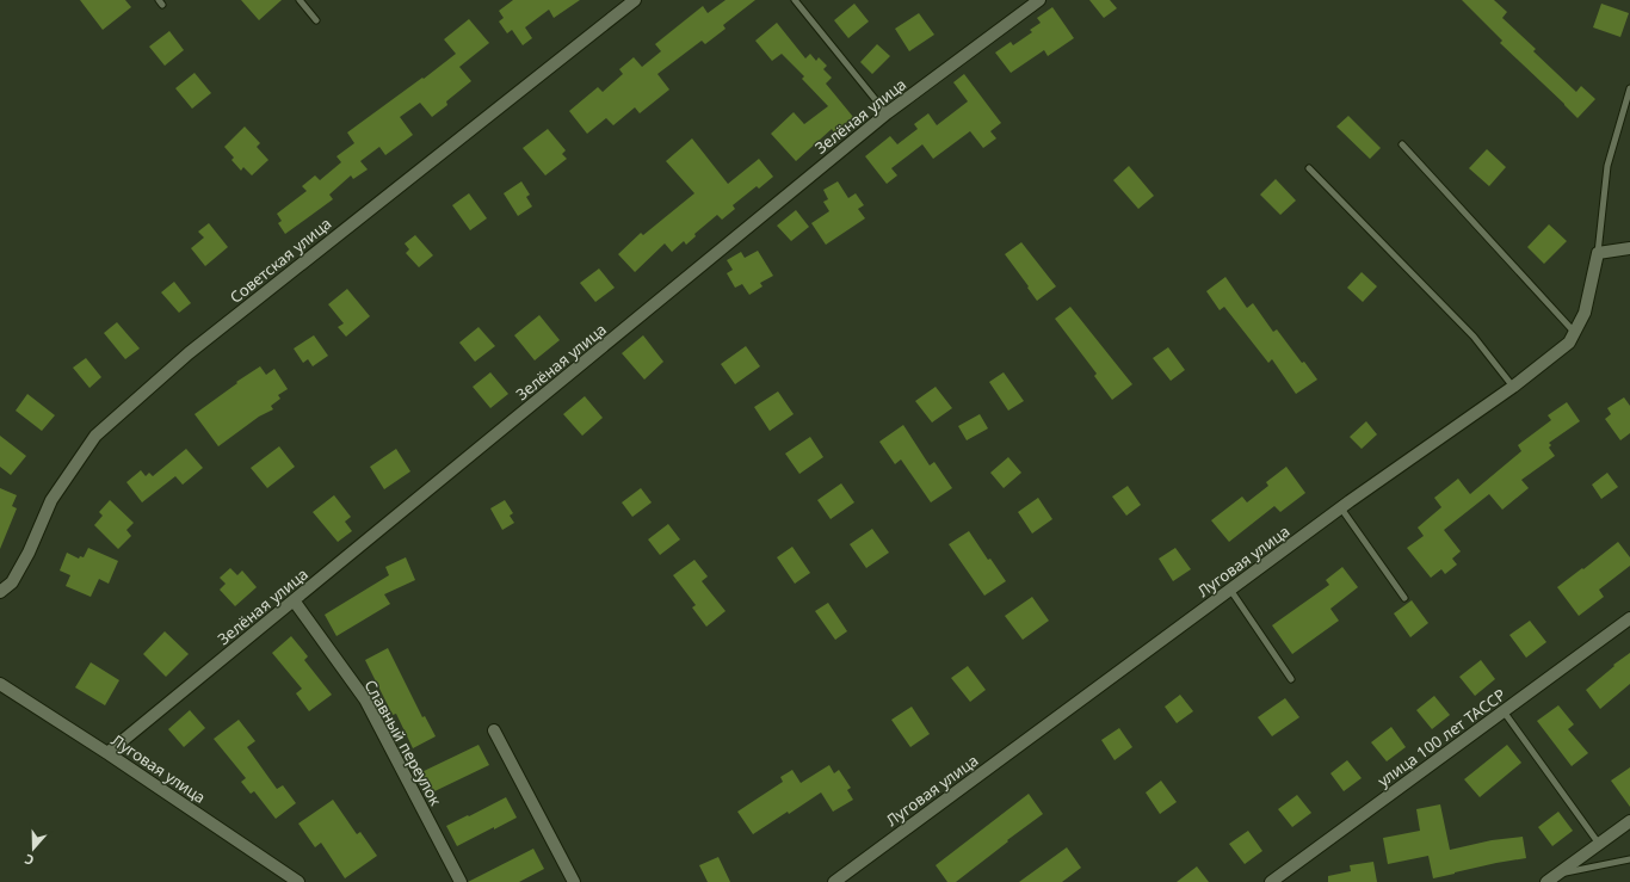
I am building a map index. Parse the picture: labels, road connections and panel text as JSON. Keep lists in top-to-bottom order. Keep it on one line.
{"streets":{"street":["Зелёная улица","Советская улица","Луговая улица","улица 100 лет ТАССР","Славный переулок"]},"crossings":[["Зелёная улица","Луговая улица"],["Зелёная улица","Славный переулок"]],"north":"bottom"}
